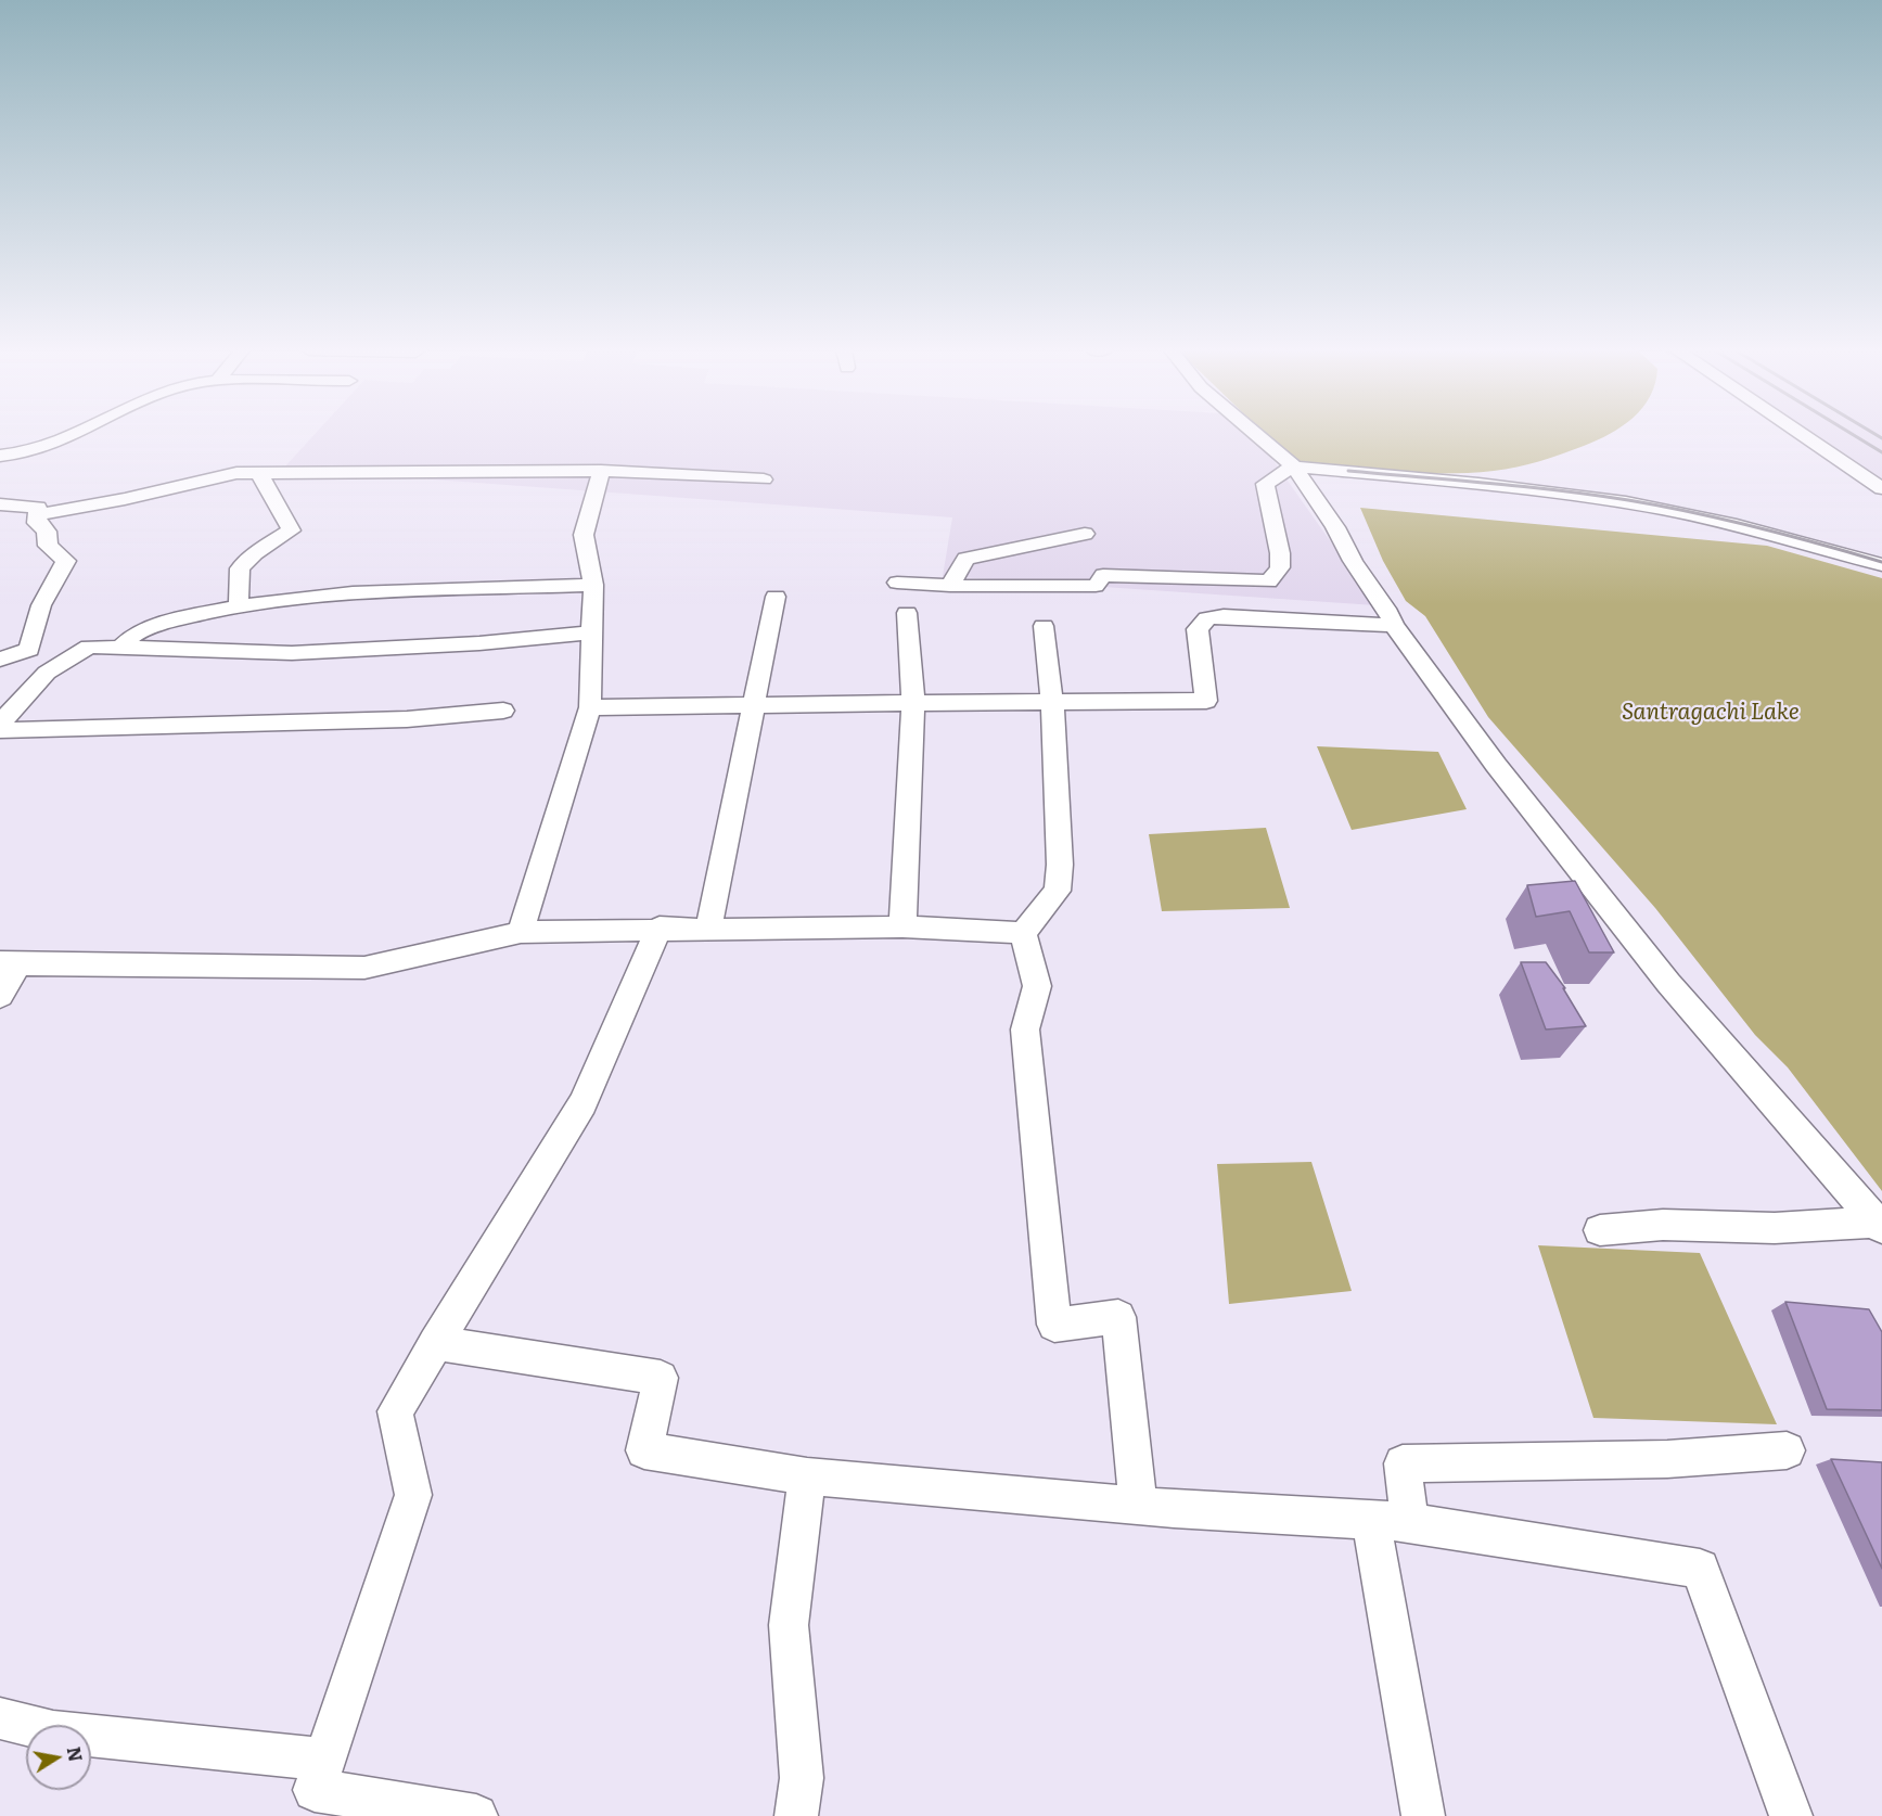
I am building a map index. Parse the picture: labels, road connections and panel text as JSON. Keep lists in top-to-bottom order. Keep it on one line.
{"water":["Santragachi Lake"],"north":"right"}
